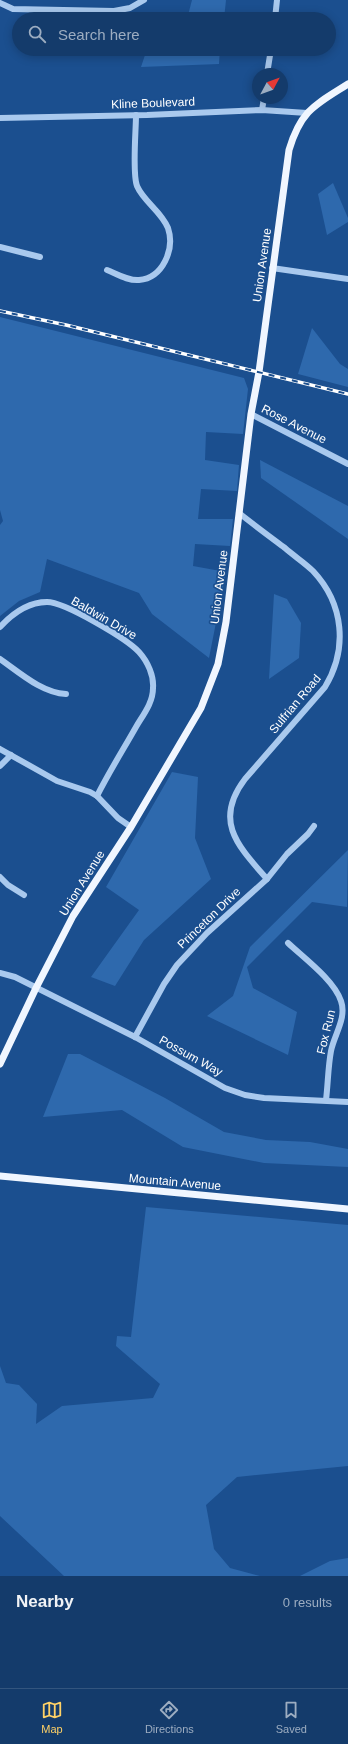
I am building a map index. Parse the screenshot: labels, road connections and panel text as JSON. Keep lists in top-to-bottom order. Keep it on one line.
{"streets":{"main road":["Union Avenue","Mountain Avenue"],"street":["Kline Boulevard","Rose Avenue","Baldwin Drive","Sulfrian Road","Princeton Drive","Fox Run","Possum Way"]},"crossings":[["Kline Boulevard","Union Avenue"],["Union Avenue","Rose Avenue"],["Union Avenue","Sulfrian Road"],["Union Avenue","Possum Way"],["Sulfrian Road","Princeton Drive"],["Princeton Drive","Possum Way"],["Fox Run","Possum Way"]],"north":"top right","page":{"search":"Search here","heading":["Nearby","0 results"],"nav":["Map","Directions","Saved"]}}
